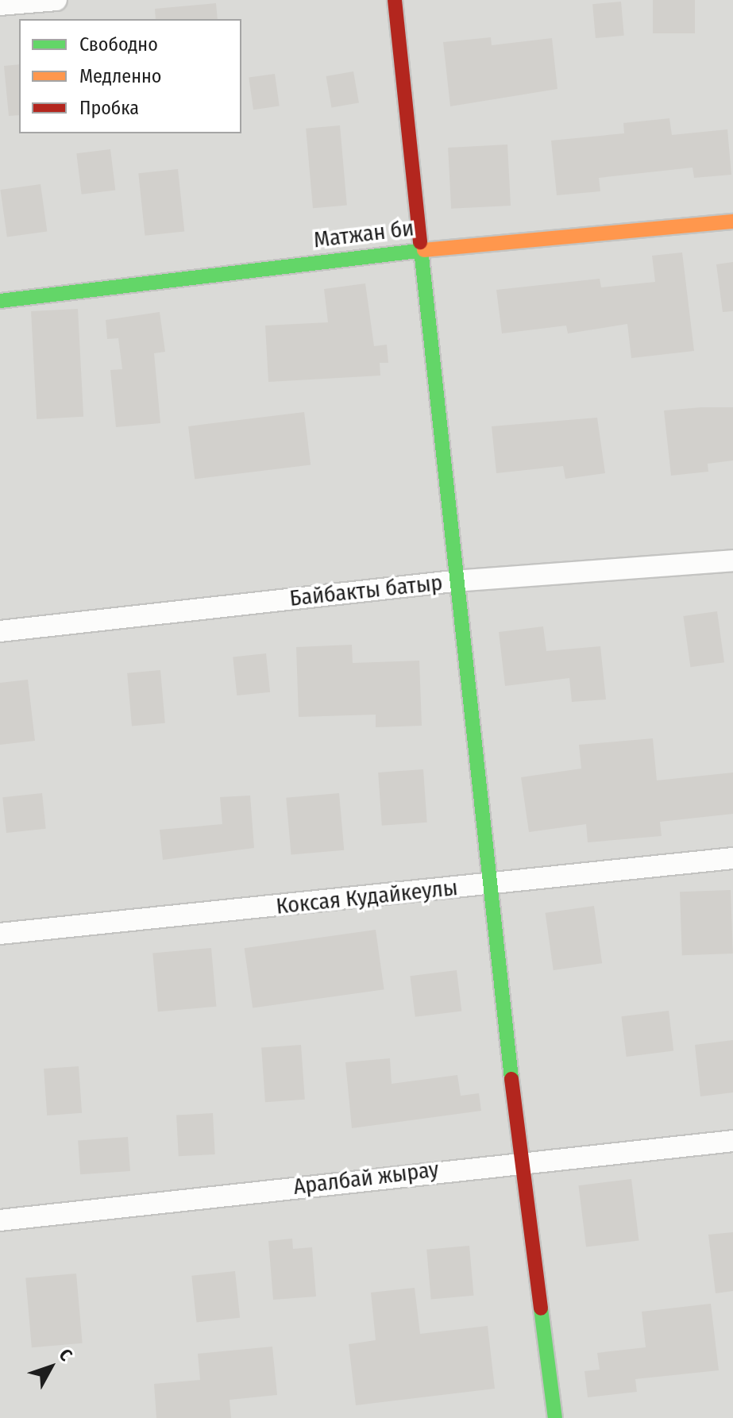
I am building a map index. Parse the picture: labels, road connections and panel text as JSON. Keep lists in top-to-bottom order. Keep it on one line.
{"streets":{"street":["Матжан би","Байбакты батыр","Коксая Кудайкеулы","Аралбай жырау"]},"legend":["Свободно","Медленно","Пробка"],"north":"top right"}
